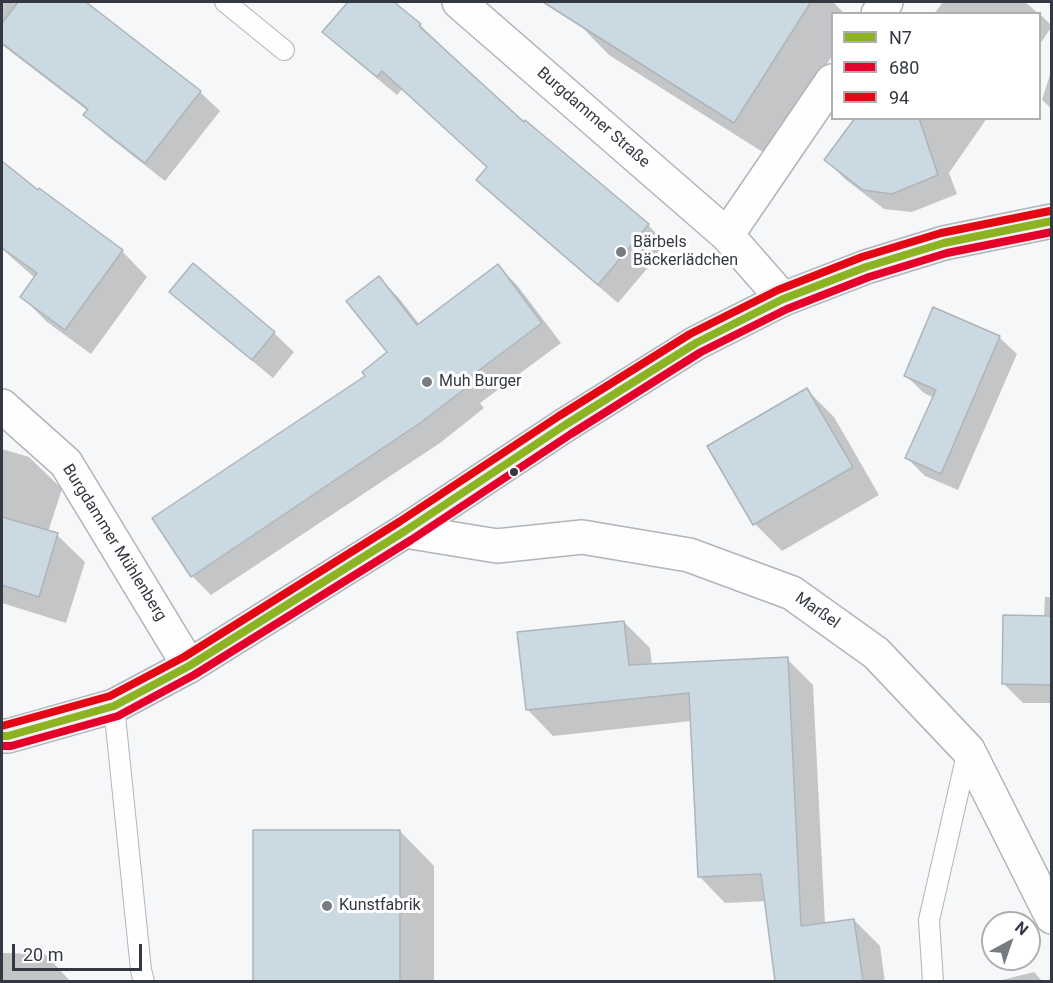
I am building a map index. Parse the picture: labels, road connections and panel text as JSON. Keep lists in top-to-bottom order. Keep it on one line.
{"streets":{"street":["Burgdammer Straße","Burgdammer Mühlenberg","Marßel"]},"places":["Bärbels Bäckerlädchen","Muh Burger","Kunstfabrik"],"lines":["transit line 94","transit line N7","transit line 680"],"legend":["N7","680","94"],"scale_bar":"20 m","north":"top right"}
